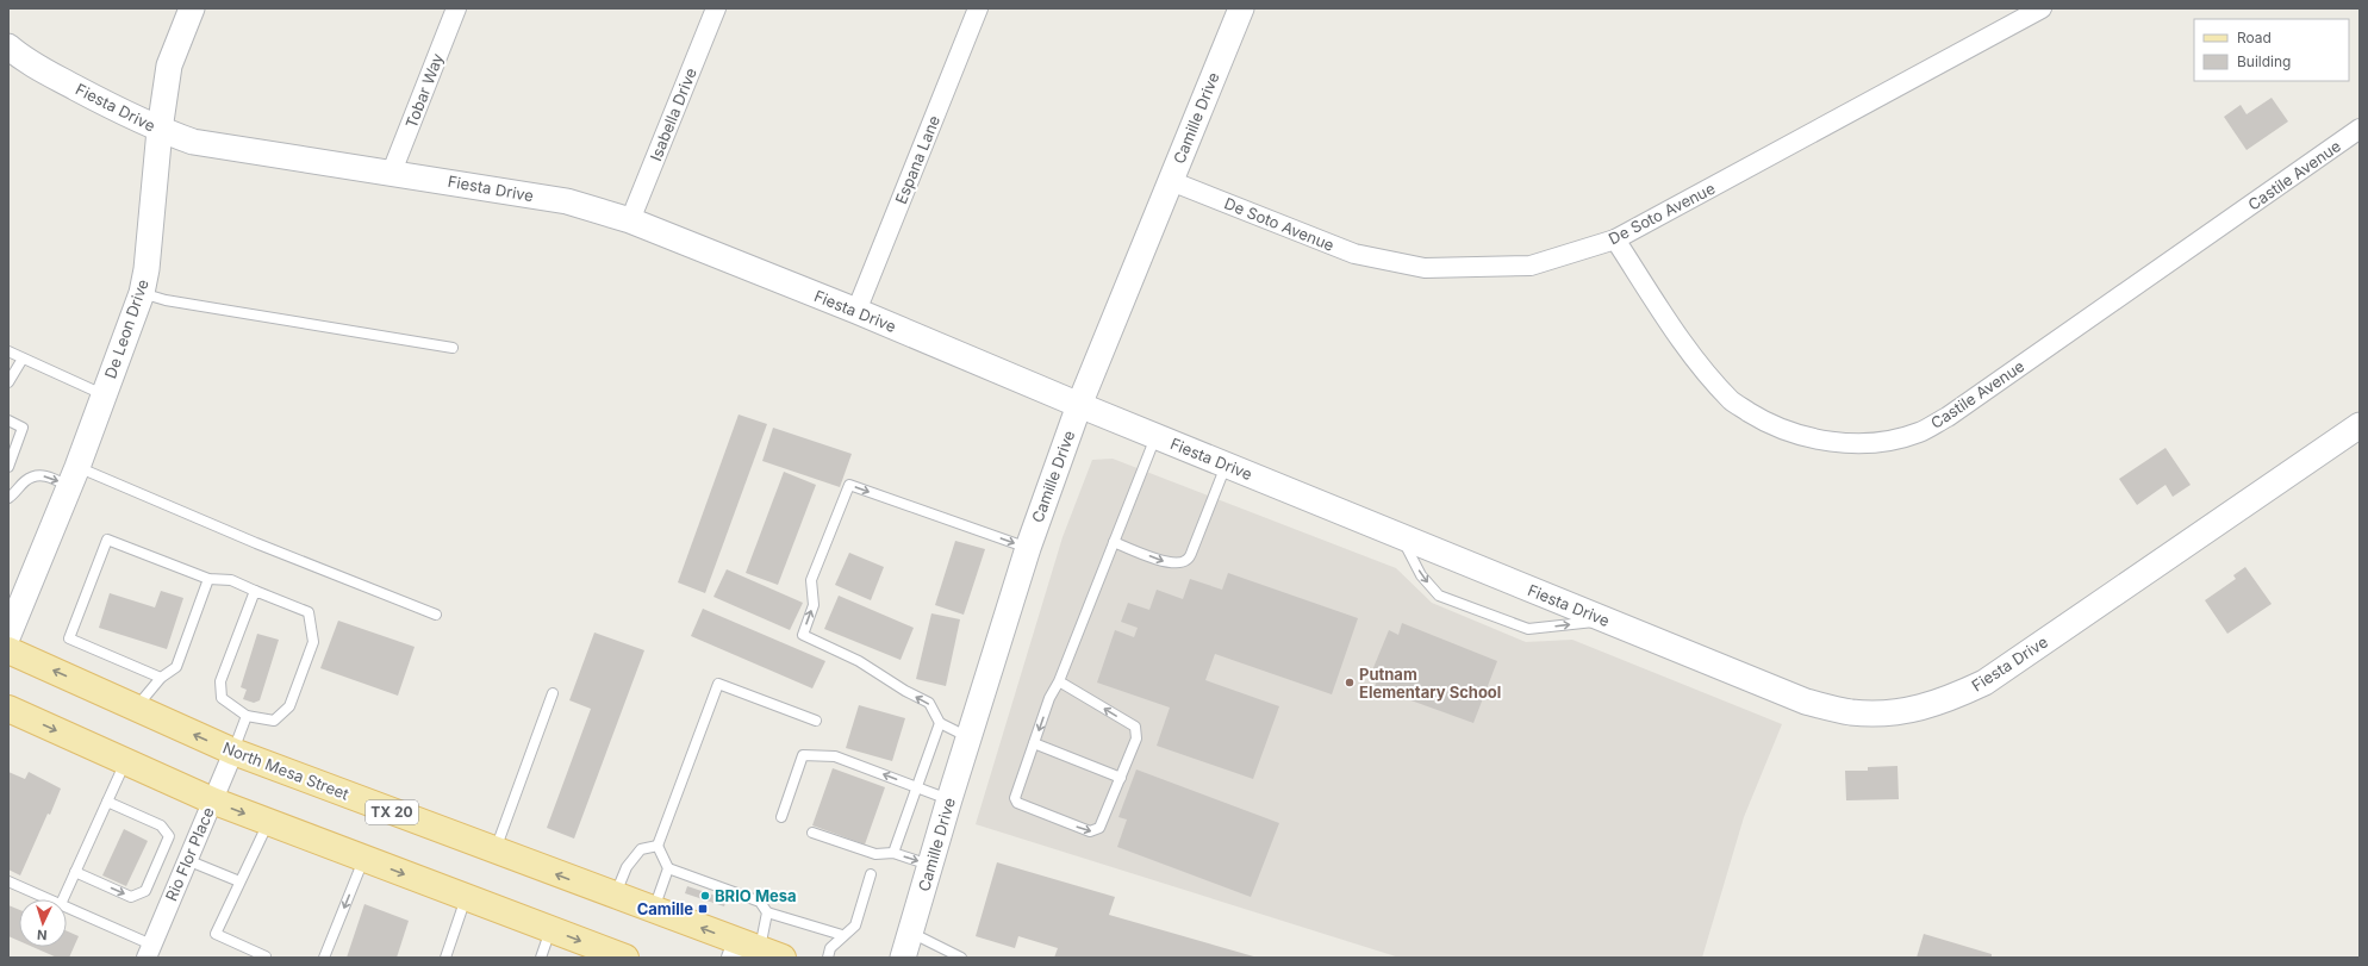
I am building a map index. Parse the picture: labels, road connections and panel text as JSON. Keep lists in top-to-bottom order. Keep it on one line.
{"streets":{"main road":["North Mesa Street","TX 20"],"street":["Tobar Way","Fiesta Drive","Isabella Drive","Camille Drive","Espana Lane","Castile Avenue","De Soto Avenue","De Leon Drive","Rio Flor Place"]},"crossings":[["Tobar Way","Fiesta Drive"],["Fiesta Drive","Isabella Drive"],["Fiesta Drive","Camille Drive"],["Fiesta Drive","Espana Lane"],["Fiesta Drive","De Leon Drive"],["Camille Drive","De Soto Avenue"],["Castile Avenue","De Soto Avenue"],["North Mesa Street","Rio Flor Place"]],"places":{"other":["Putnam Elementary School","BRIO Mesa"],"transit":["Camille"]},"legend":["Road","Building"],"north":"bottom"}
